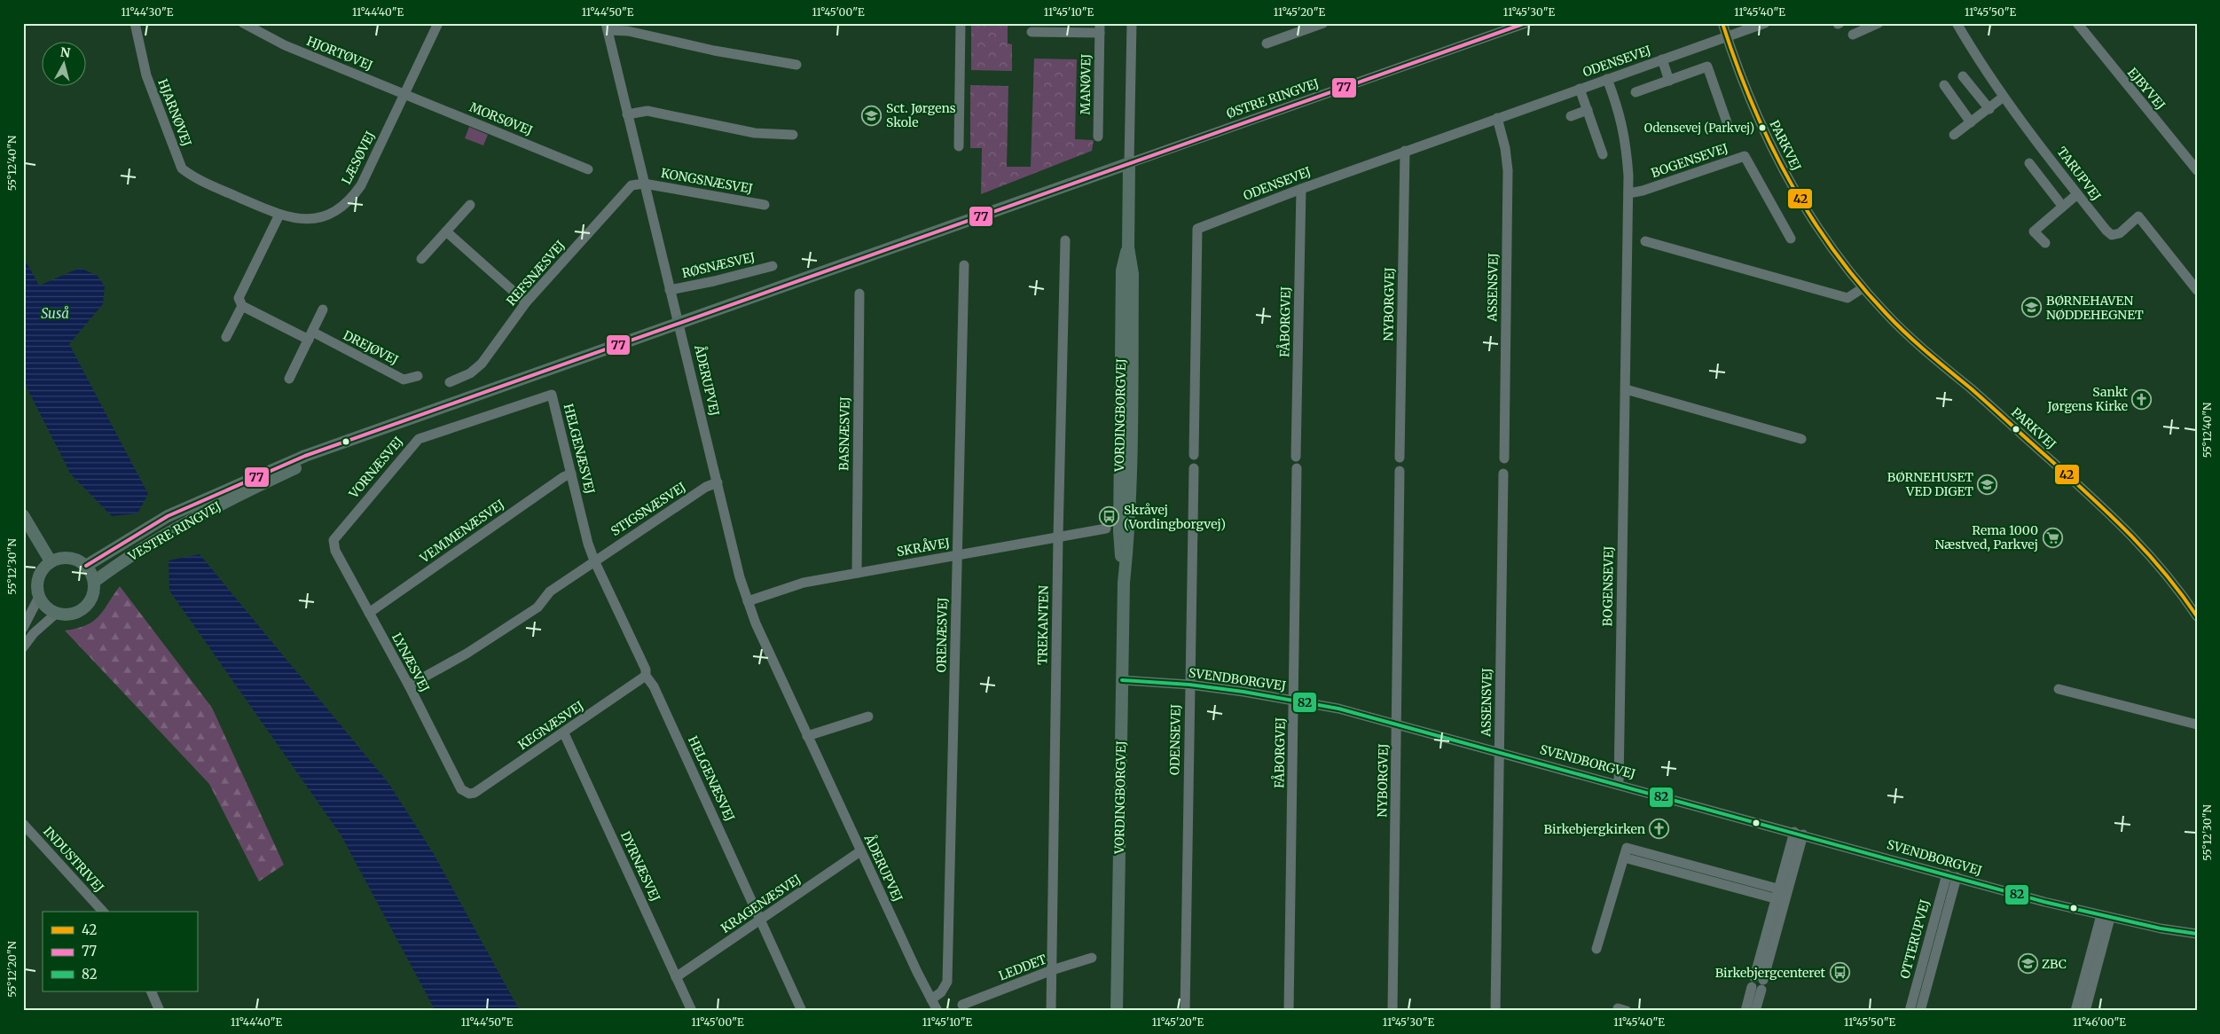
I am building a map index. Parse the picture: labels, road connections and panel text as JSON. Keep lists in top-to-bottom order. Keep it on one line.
{"streets":{"main road":["VORDINGBORGVEJ","VESTRE RINGVEJ"],"street":["HJORTØVEJ","ODENSEVEJ","MANØVEJ","EJBYVEJ","ØSTRE RINGVEJ","HJARNØVEJ","MORSØVEJ","PARKVEJ","LÆSØVEJ","BOGENSEVEJ","TARUPVEJ","KONGSNÆSVEJ","RØSNÆSVEJ","REFSNÆSVEJ","ASSENSVEJ","NYBORGVEJ","FÅBORGVEJ","DREJØVEJ","ÅDERUPVEJ","BASNÆSVEJ","HELGENÆSVEJ","VORNÆSVEJ","STIGSNÆSVEJ","VEMMENÆSVEJ","SKRÅVEJ","TREKANTEN","ORENÆSVEJ","LYNÆSVEJ","SVENDBORGVEJ","KEGNÆSVEJ","INDUSTRIVEJ","DYRNÆSVEJ","KRAGENÆSVEJ","OTTERUPVEJ","LEDDET"]},"crossings":[["HJORTØVEJ","MORSØVEJ"],["HJORTØVEJ","LÆSØVEJ"],["ODENSEVEJ","PARKVEJ"],["ODENSEVEJ","BOGENSEVEJ"],["ODENSEVEJ","ASSENSVEJ"],["ODENSEVEJ","NYBORGVEJ"],["ODENSEVEJ","FÅBORGVEJ"],["ODENSEVEJ","SVENDBORGVEJ"],["ØSTRE RINGVEJ","VORDINGBORGVEJ"],["ØSTRE RINGVEJ","VESTRE RINGVEJ"],["HJARNØVEJ","LÆSØVEJ"],["MORSØVEJ","LÆSØVEJ"],["BOGENSEVEJ","SVENDBORGVEJ"],["KONGSNÆSVEJ","REFSNÆSVEJ"],["KONGSNÆSVEJ","ÅDERUPVEJ"],["RØSNÆSVEJ","ÅDERUPVEJ"],["REFSNÆSVEJ","ÅDERUPVEJ"],["ASSENSVEJ","SVENDBORGVEJ"],["NYBORGVEJ","SVENDBORGVEJ"],["FÅBORGVEJ","SVENDBORGVEJ"],["ÅDERUPVEJ","STIGSNÆSVEJ"],["ÅDERUPVEJ","VESTRE RINGVEJ"],["ÅDERUPVEJ","SKRÅVEJ"],["ÅDERUPVEJ","ORENÆSVEJ"],["ÅDERUPVEJ","KRAGENÆSVEJ"],["VORDINGBORGVEJ","VESTRE RINGVEJ"],["VORDINGBORGVEJ","SVENDBORGVEJ"],["BASNÆSVEJ","SKRÅVEJ"],["HELGENÆSVEJ","VORNÆSVEJ"],["HELGENÆSVEJ","STIGSNÆSVEJ"],["HELGENÆSVEJ","VEMMENÆSVEJ"],["HELGENÆSVEJ","KEGNÆSVEJ"],["HELGENÆSVEJ","KRAGENÆSVEJ"],["VORNÆSVEJ","LYNÆSVEJ"],["VEMMENÆSVEJ","LYNÆSVEJ"],["SKRÅVEJ","TREKANTEN"],["SKRÅVEJ","ORENÆSVEJ"],["TREKANTEN","LEDDET"],["LYNÆSVEJ","KEGNÆSVEJ"],["SVENDBORGVEJ","OTTERUPVEJ"],["KEGNÆSVEJ","DYRNÆSVEJ"],["DYRNÆSVEJ","KRAGENÆSVEJ"]],"water":["Suså"],"places":{"school or university":["Sct. Jørgens Skole","BØRNEHAVEN NØDDEHEGNET","BØRNEHUSET VED DIGET","ZBC"],"other":["Odensevej (Parkvej)"],"church":["Sankt Jørgens Kirke","Birkebjergkirken"],"bus stop":["Skråvej (Vordingborgvej)","Birkebjergcenteret"],"supermarket":["Rema 1000 Næstved, Parkvej"]},"lines":["transit line 42","transit line 77","transit line 82"],"legend":["42","77","82"],"north":"top","coordinates":["11°44'30\"E","11°44'40\"E","11°44'50\"E","11°45'00\"E","11°45'10\"E","11°45'20\"E","11°45'30\"E","11°45'40\"E","11°45'50\"E","55°12'40\"N","55°12'30\"N","55°12'20\"N","11°46'00\"E"]}
